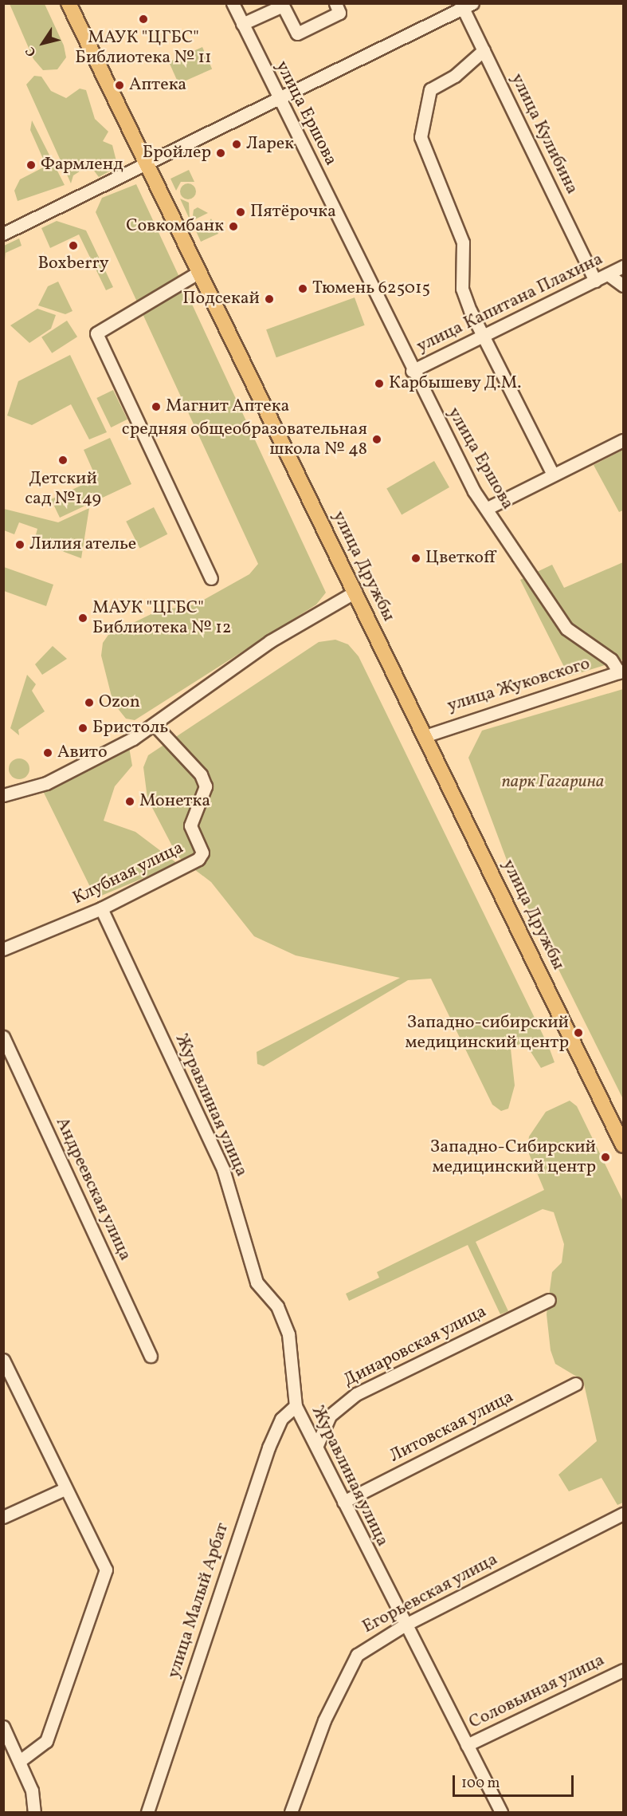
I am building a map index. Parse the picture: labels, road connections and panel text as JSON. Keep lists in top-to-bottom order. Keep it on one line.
{"streets":{"main road":["улица Дружбы"],"street":["улица Ершова","улица Кулибина","улица Капитана Плахина","улица Жуковского","Клубная улица","Журавлиная улица","Андреевская улица","Динаровская улица","Литовская улица","Егорьевская улица","улица Малый Арбат","Соловьиная улица"]},"crossings":[["улица Ершова","улица Капитана Плахина"],["улица Ершова","улица Жуковского"],["улица Кулибина","улица Капитана Плахина"],["улица Дружбы","улица Жуковского"],["Клубная улица","Журавлиная улица"],["Журавлиная улица","Динаровская улица"],["Журавлиная улица","Литовская улица"],["Журавлиная улица","Егорьевская улица"],["Журавлиная улица","улица Малый Арбат"],["Журавлиная улица","Соловьиная улица"]],"parks":["парк Гагарина"],"places":["МАУК \"ЦГБС\" Библиотека № 11","Аптека","Ларек","Бройлер","Фармленд","Пятёрочка","Совкомбанк","Boxberry","Тюмень 625015","Подсекай","Карбышеву Д.М.","Магнит Аптека","средняя общеобразовательная школа № 48","Детский сад №149","Лилия ателье","Цветкоff","МАУК \"ЦГБС\" Библиотека № 12","Ozon","Бристоль","Авито","Монетка","Западно-сибирский медицинский центр","Западно-Сибирский медицинский центр"],"scale_bar":"100 m","north":"bottom left"}
